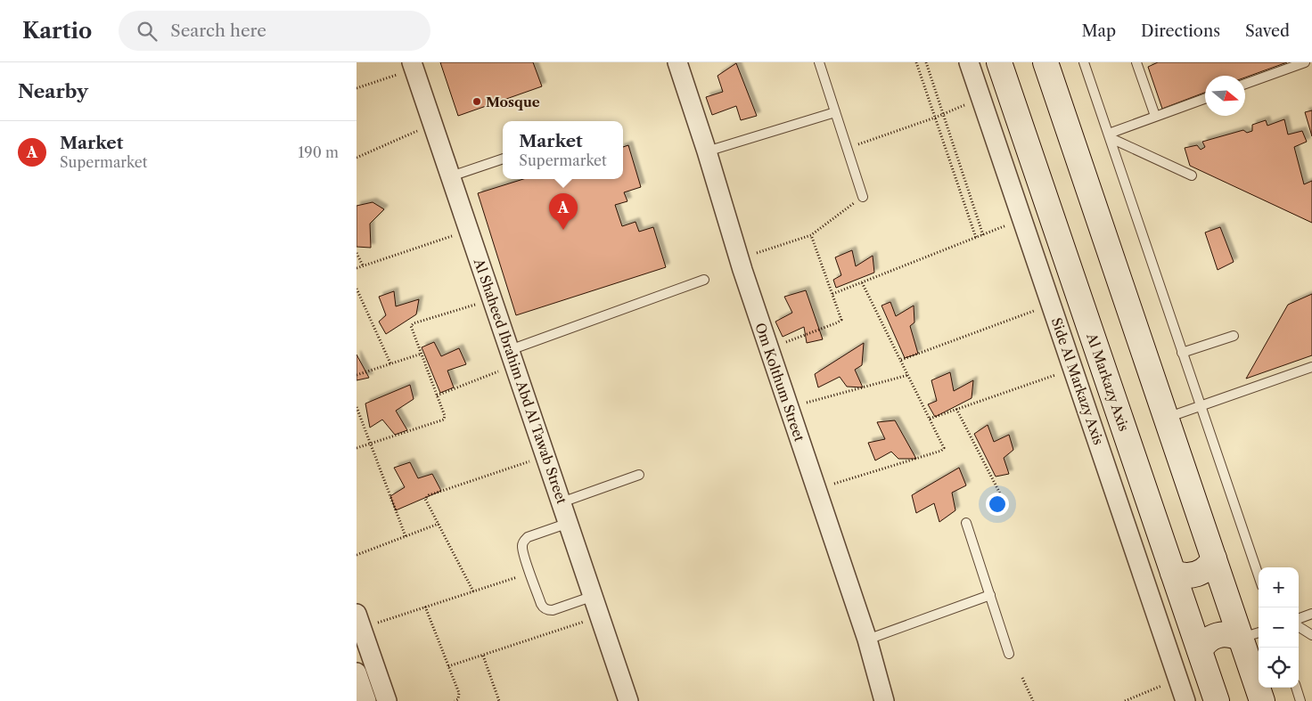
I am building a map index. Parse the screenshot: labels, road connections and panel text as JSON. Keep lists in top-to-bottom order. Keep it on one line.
{"streets":{"main road":["Al Markazy Axis"],"street":["Al Shaheed Ibrahim Abd Al Tawab Street","Side Al Markazy Axis","Om Kolthum Street"]},"places":["Mosque"],"north":"right","page":{"header":"Kartio","search":"Search here","nav":["Map","Directions","Saved"],"heading":"Nearby","list":[{"mark":"A","name":"Market","note":"Supermarket","value":"190 m"}],"popup":["Market","Supermarket"],"pins":"A","map_buttons":["+","−"]}}
